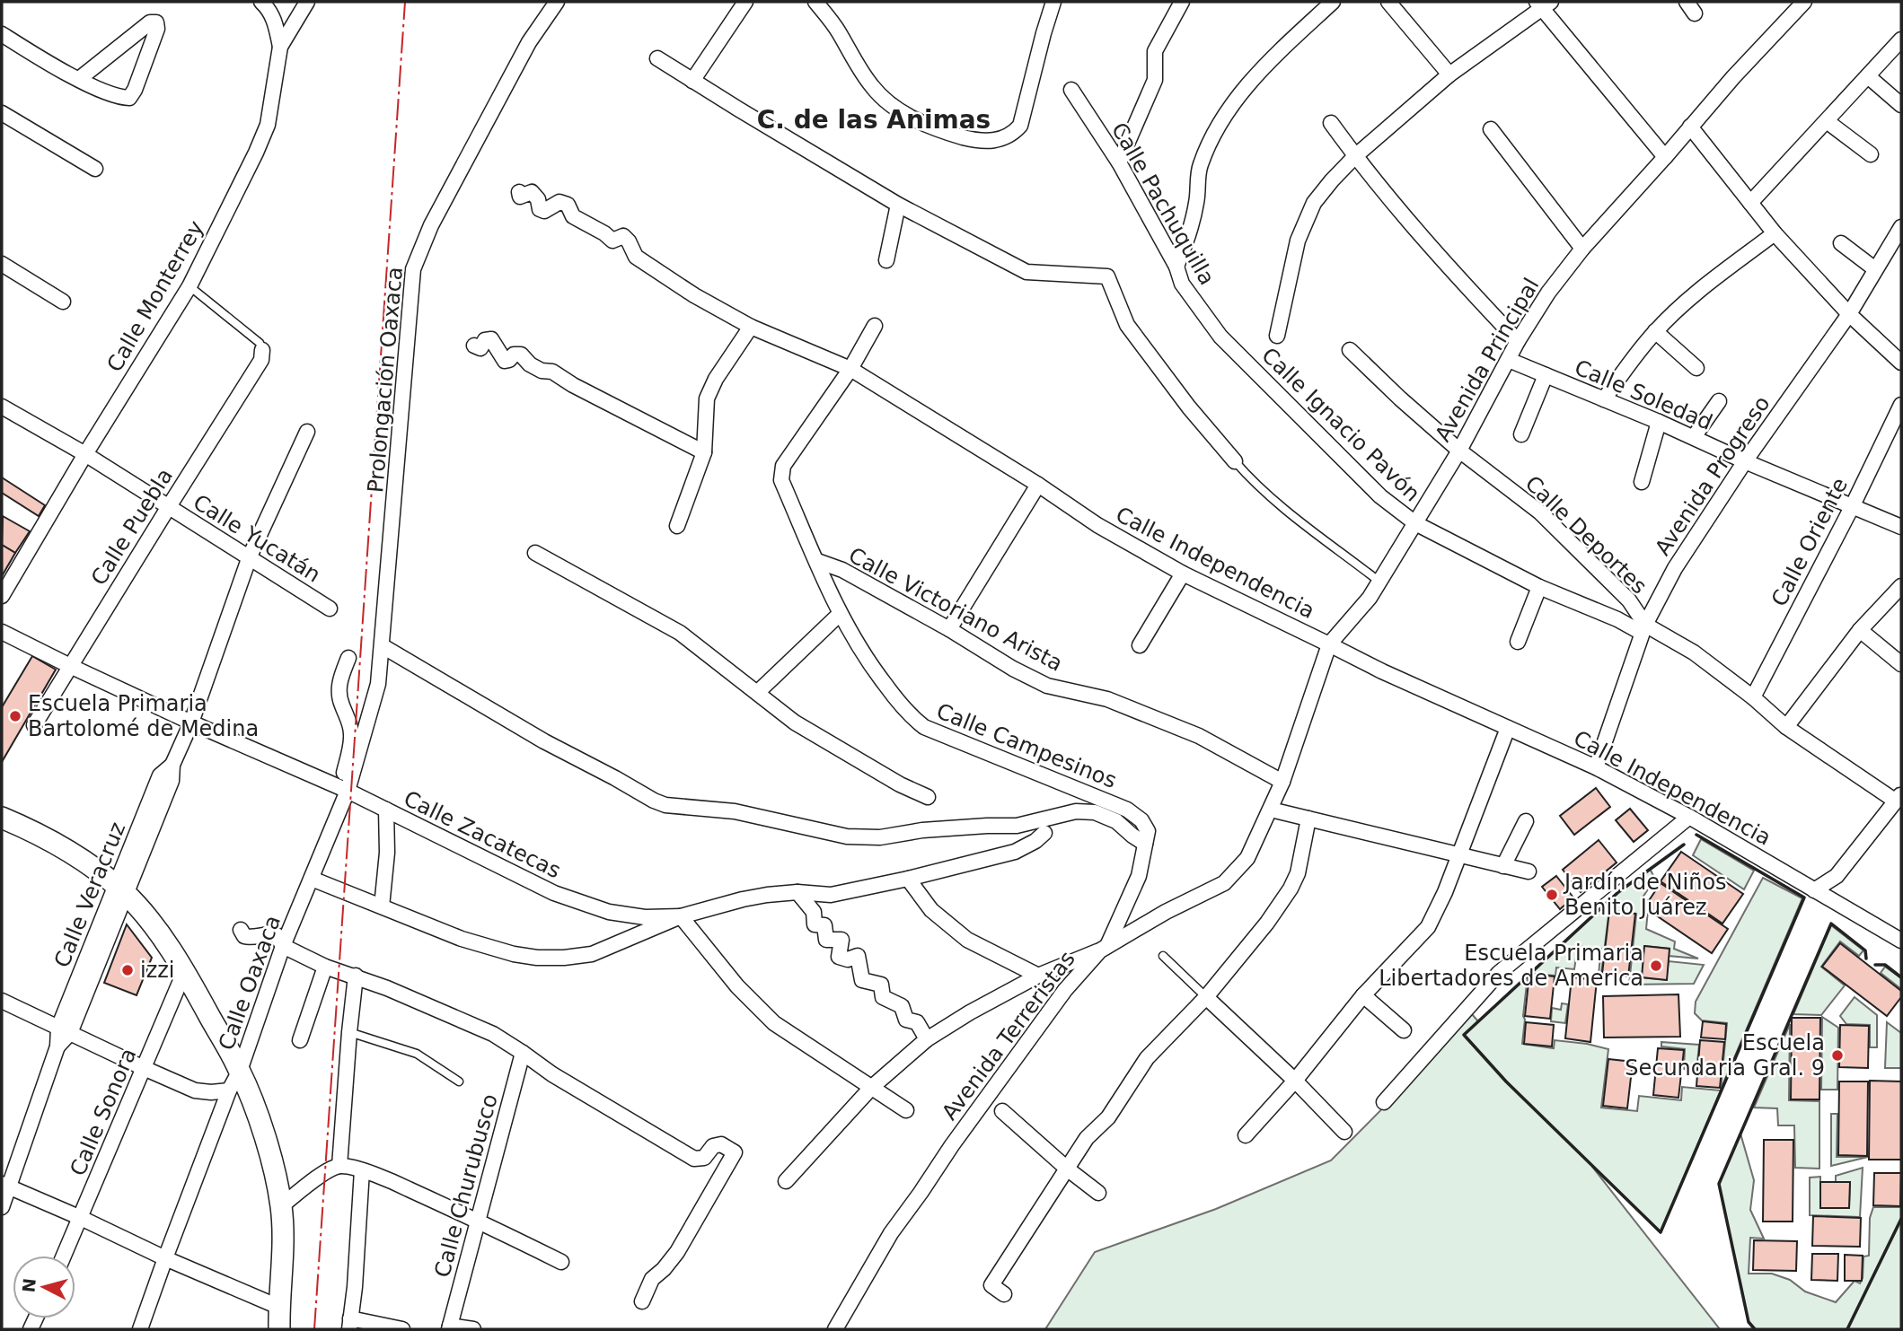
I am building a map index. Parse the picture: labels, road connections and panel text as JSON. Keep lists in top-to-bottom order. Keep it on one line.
{"streets":{"street":["Calle Pachuquilla","Calle Monterrey","Avenida Principal","Prolongación Oaxaca","Calle Soledad","Calle Ignacio Pavón","Avenida Progreso","Calle Puebla","Calle Deportes","Calle Yucatán","Calle Oriente","Calle Independencia","Calle Victoriano Arista","Calle Campesinos","Calle Zacatecas","Calle Veracruz","Calle Oaxaca","Avenida Terreristas","Calle Sonora","Calle Churubusco"]},"crossings":[["Calle Pachuquilla","Calle Ignacio Pavón"],["Calle Monterrey","Calle Yucatán"],["Avenida Principal","Calle Soledad"],["Avenida Principal","Calle Ignacio Pavón"],["Avenida Principal","Calle Deportes"],["Avenida Principal","Calle Independencia"],["Avenida Principal","Avenida Terreristas"],["Prolongación Oaxaca","Calle Oaxaca"],["Calle Soledad","Avenida Progreso"],["Calle Soledad","Calle Oriente"],["Calle Ignacio Pavón","Avenida Progreso"],["Calle Ignacio Pavón","Calle Deportes"],["Avenida Progreso","Calle Deportes"],["Avenida Progreso","Calle Independencia"],["Calle Puebla","Calle Yucatán"],["Calle Puebla","Calle Zacatecas"],["Calle Deportes","Calle Oriente"],["Calle Yucatán","Calle Veracruz"],["Calle Independencia","Calle Campesinos"],["Calle Independencia","Avenida Terreristas"],["Calle Victoriano Arista","Calle Campesinos"],["Calle Victoriano Arista","Avenida Terreristas"],["Calle Campesinos","Avenida Terreristas"],["Calle Zacatecas","Calle Veracruz"],["Calle Zacatecas","Calle Oaxaca"]],"districts":["C. de las Animas"],"places":["Escuela Primaria Bartolomé de Medina","Jardín de Niños Benito Juárez","Escuela Primaria Libertadores de America","izzi","Escuela Secundaria Gral. 9"],"north":"left"}
